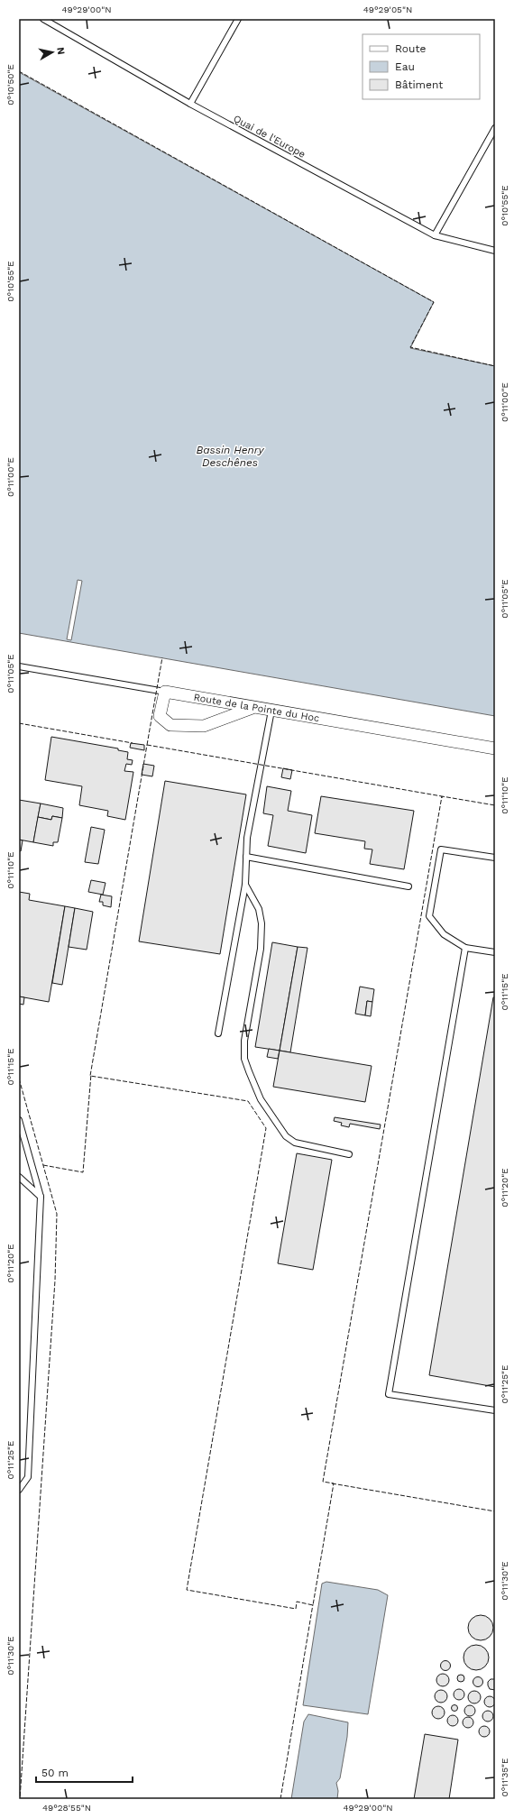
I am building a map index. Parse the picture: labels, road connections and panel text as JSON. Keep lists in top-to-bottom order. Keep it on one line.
{"streets":{"street":["Route de la Pointe du Hoc"],"lane":["Quai de l'Europe"]},"water":["Bassin Henry Deschênes"],"legend":["Route","Eau","Bâtiment"],"scale_bar":"50 m","north":"right","coordinates":["49°29'00\"N","49°29'05\"N","0°10'50\"E","0°10'55\"E","0°11'00\"E","0°11'05\"E","0°11'10\"E","0°11'15\"E","0°11'20\"E","0°11'25\"E","0°11'30\"E","0°11'35\"E","49°28'55\"N"]}
